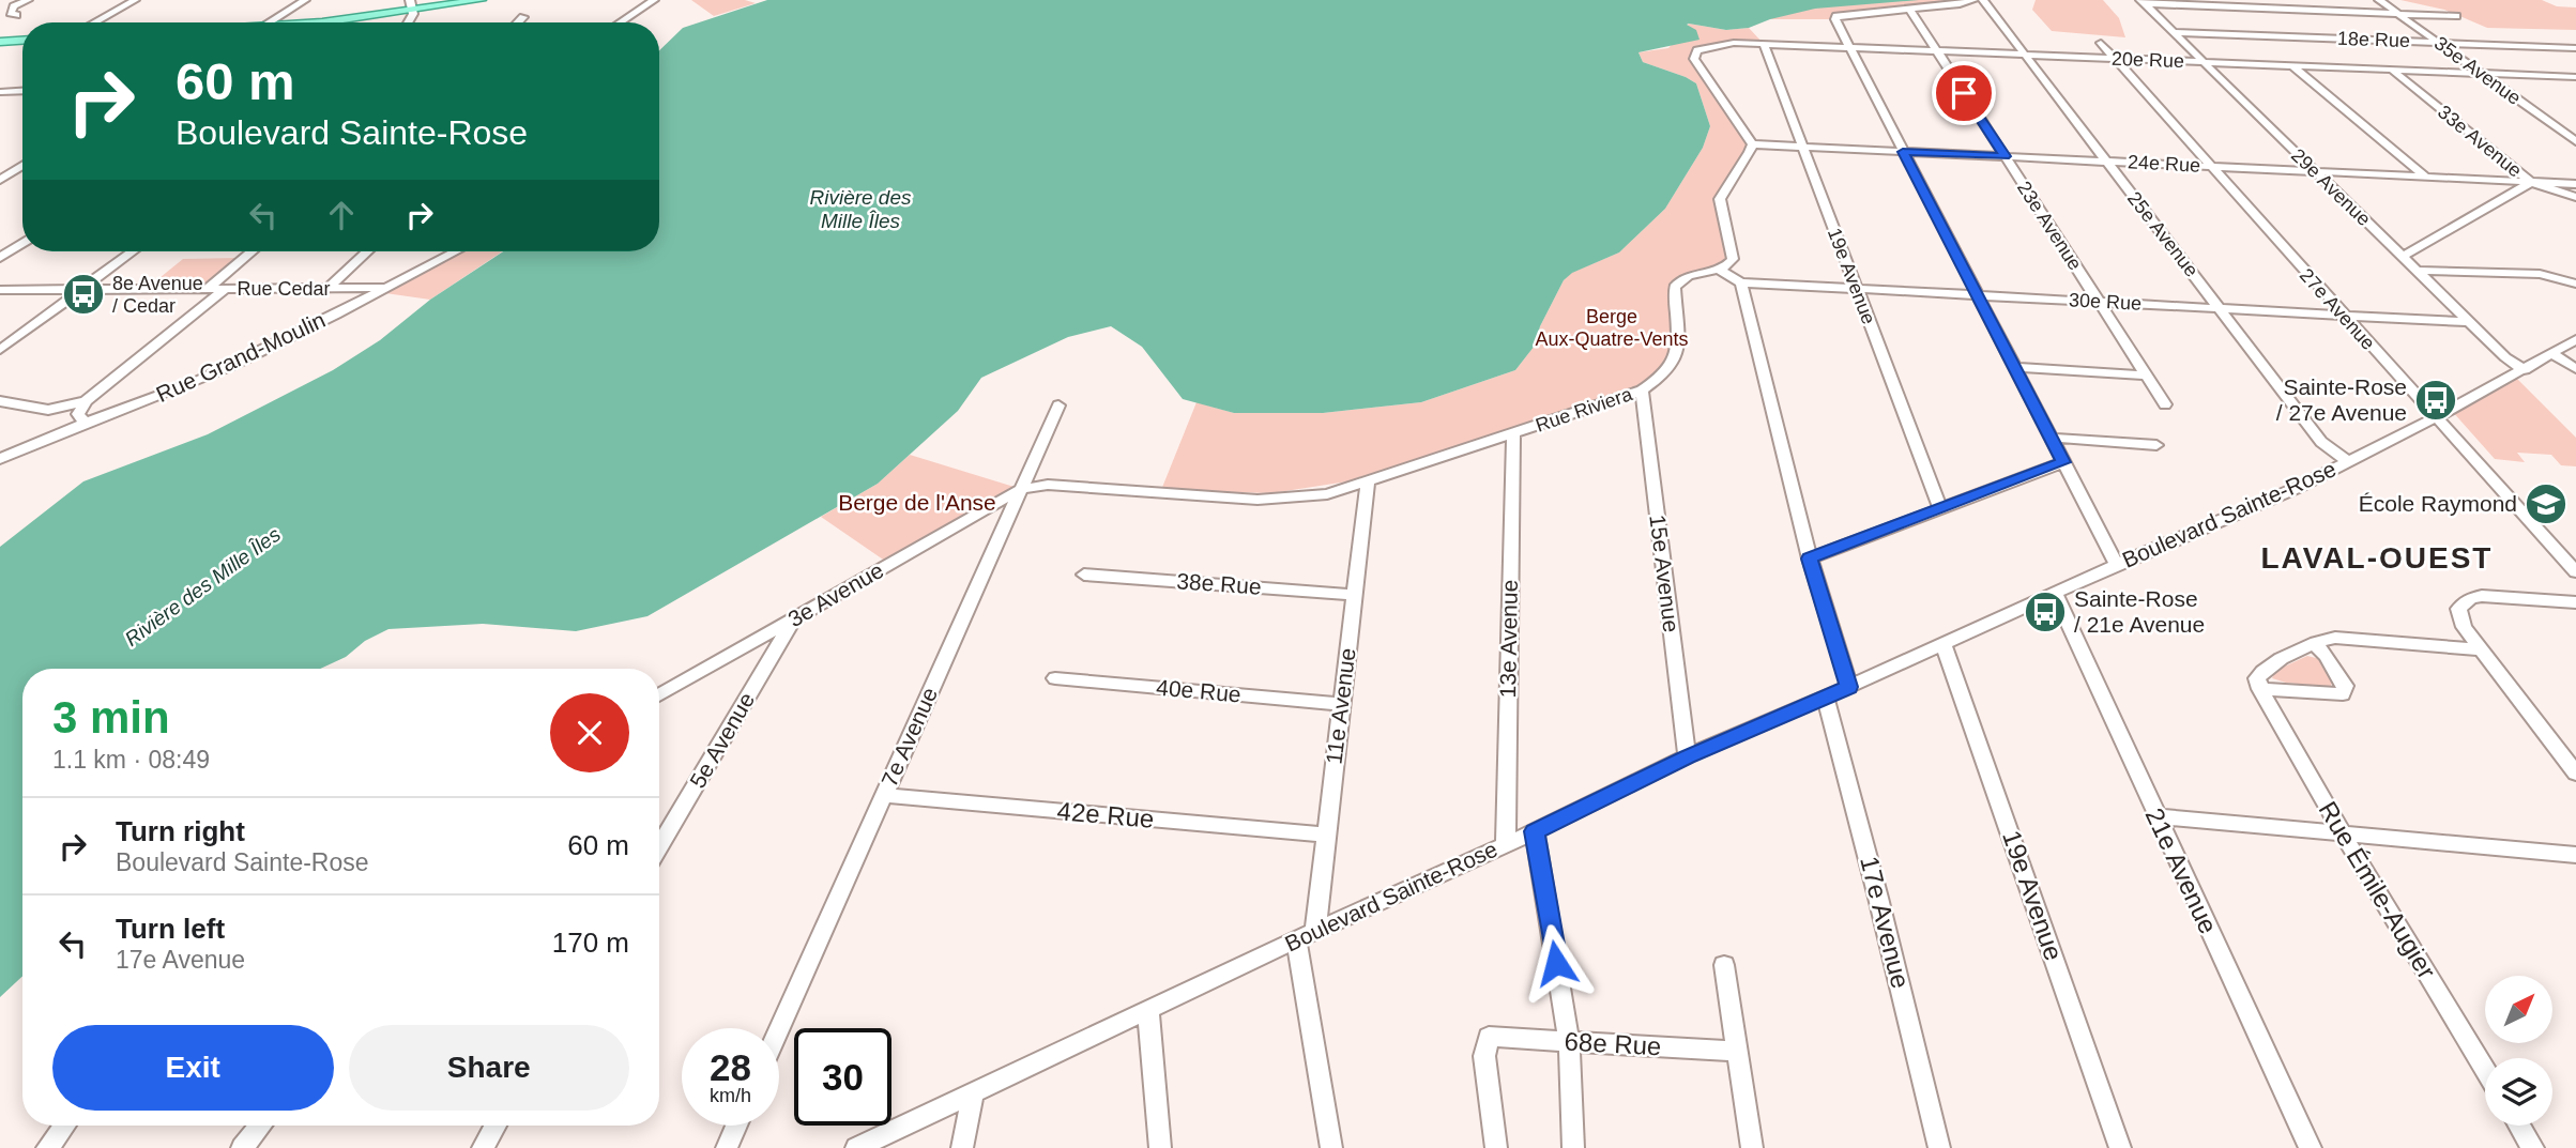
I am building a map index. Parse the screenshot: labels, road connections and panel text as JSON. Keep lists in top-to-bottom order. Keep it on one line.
{"streets":{"street":["18e Rue","20e Rue","35e Avenue","33e Avenue","24e Rue","29e Avenue","23e Avenue","25e Avenue","19e Avenue","Rue Cedar","30e Rue","27e Avenue","Rue Grand-Moulin","Rue Riviera","Boulevard Sainte-Rose","15e Avenue","38e Rue","3e Avenue","13e Avenue","40e Rue","11e Avenue","7e Avenue","5e Avenue","42e Rue","21e Avenue","Rue Émile-Augier","17e Avenue","68e Rue"]},"crossings":[["18e Rue","35e Avenue"],["18e Rue","29e Avenue"],["20e Rue","35e Avenue"],["20e Rue","33e Avenue"],["20e Rue","24e Rue"],["20e Rue","29e Avenue"],["20e Rue","23e Avenue"],["20e Rue","25e Avenue"],["20e Rue","19e Avenue"],["20e Rue","27e Avenue"],["33e Avenue","24e Rue"],["24e Rue","29e Avenue"],["24e Rue","23e Avenue"],["24e Rue","25e Avenue"],["24e Rue","19e Avenue"],["24e Rue","27e Avenue"],["29e Avenue","30e Rue"],["29e Avenue","Boulevard Sainte-Rose"],["23e Avenue","30e Rue"],["25e Avenue","30e Rue"],["25e Avenue","Boulevard Sainte-Rose"],["19e Avenue","30e Rue"],["19e Avenue","Boulevard Sainte-Rose"],["Rue Cedar","Rue Grand-Moulin"],["30e Rue","27e Avenue"],["27e Avenue","Boulevard Sainte-Rose"],["Rue Riviera","15e Avenue"],["Rue Riviera","3e Avenue"],["Rue Riviera","13e Avenue"],["Rue Riviera","11e Avenue"],["Rue Riviera","7e Avenue"],["Boulevard Sainte-Rose","15e Avenue"],["Boulevard Sainte-Rose","13e Avenue"],["Boulevard Sainte-Rose","11e Avenue"],["Boulevard Sainte-Rose","21e Avenue"],["Boulevard Sainte-Rose","17e Avenue"],["38e Rue","11e Avenue"],["3e Avenue","7e Avenue"],["3e Avenue","5e Avenue"],["40e Rue","11e Avenue"],["11e Avenue","42e Rue"],["7e Avenue","42e Rue"]],"districts":["LAVAL-OUEST"],"water":["Rivière des Mille Îles"],"parks":["Berge Aux-Quatre-Vents","Berge de l'Anse"],"places":{"bus stop":["8e Avenue / Cedar","Sainte-Rose / 27e Avenue","Sainte-Rose / 21e Avenue"],"school or university":["École Raymond"]},"north":"top right","page":{"turn":["60 m","Boulevard Sainte-Rose"],"heading":["3 min","1.1 km · 08:49"],"list":[{"name":"Turn right","note":"Boulevard Sainte-Rose","value":"60 m"},{"name":"Turn left","note":"17e Avenue","value":"170 m"}],"buttons":["Exit","Share"],"speed":"28 km/h","limit":"30"}}
